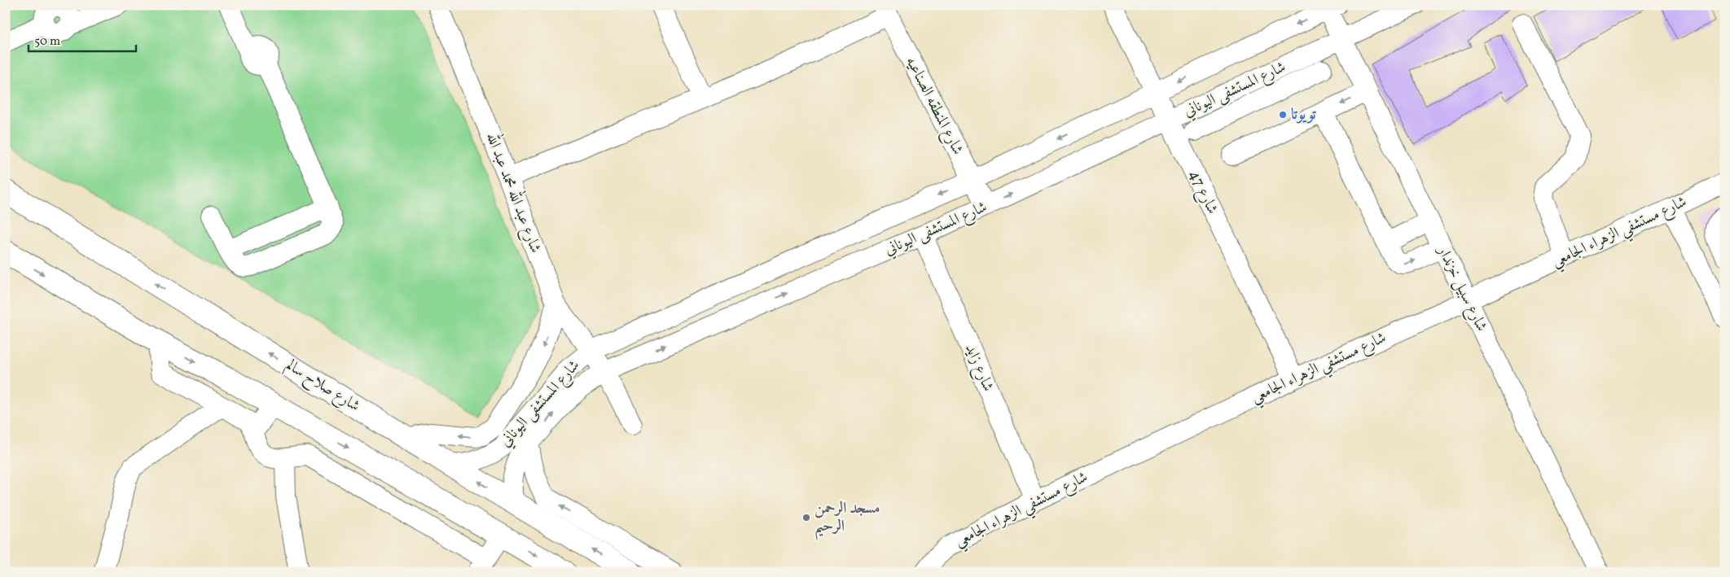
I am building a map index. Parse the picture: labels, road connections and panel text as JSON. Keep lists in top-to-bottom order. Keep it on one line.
{"streets":{"highway":["شارع صلاح سالم"],"street":["شارع المستشفى اليوناني","شارع المنطقه الصناعيه","شارع 47","شارع عبد الله محمد عبد الله","شارع مستشفي الزهراء الجامعي","شارع سبيل خزندار","شارع زايد"]},"crossings":[["شارع المستشفى اليوناني","شارع المنطقه الصناعيه"],["شارع المستشفى اليوناني","شارع 47"],["شارع المستشفى اليوناني","شارع عبد الله محمد عبد الله"],["شارع المستشفى اليوناني","شارع سبيل خزندار"],["شارع المستشفى اليوناني","شارع زايد"],["شارع المستشفى اليوناني","شارع صلاح سالم"],["شارع 47","شارع مستشفي الزهراء الجامعي"],["شارع مستشفي الزهراء الجامعي","شارع سبيل خزندار"],["شارع مستشفي الزهراء الجامعي","شارع زايد"]],"places":["تويوتا","مسجد الرحمن الرحيم"],"scale_bar":"50 m"}
